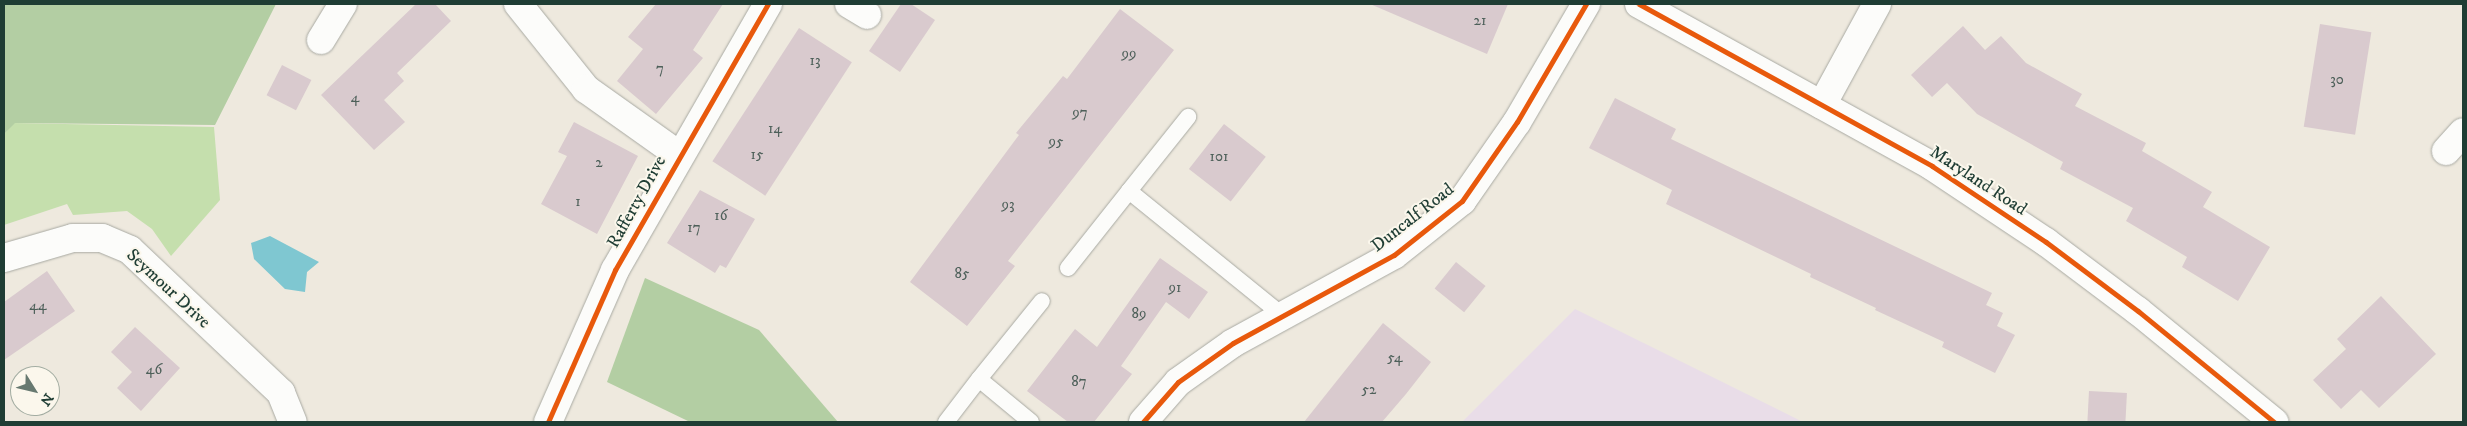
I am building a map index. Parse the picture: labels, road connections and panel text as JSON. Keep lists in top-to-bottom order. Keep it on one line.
{"streets":{"street":["Maryland Road","Rafferty Drive","Duncalf Road","Seymour Drive"]},"house_numbers":["21","99","13","7","30","4","97","14","95","15","101","2","1","93","16","17","85","91","44","89","54","46","87","52"],"north":"bottom right"}
